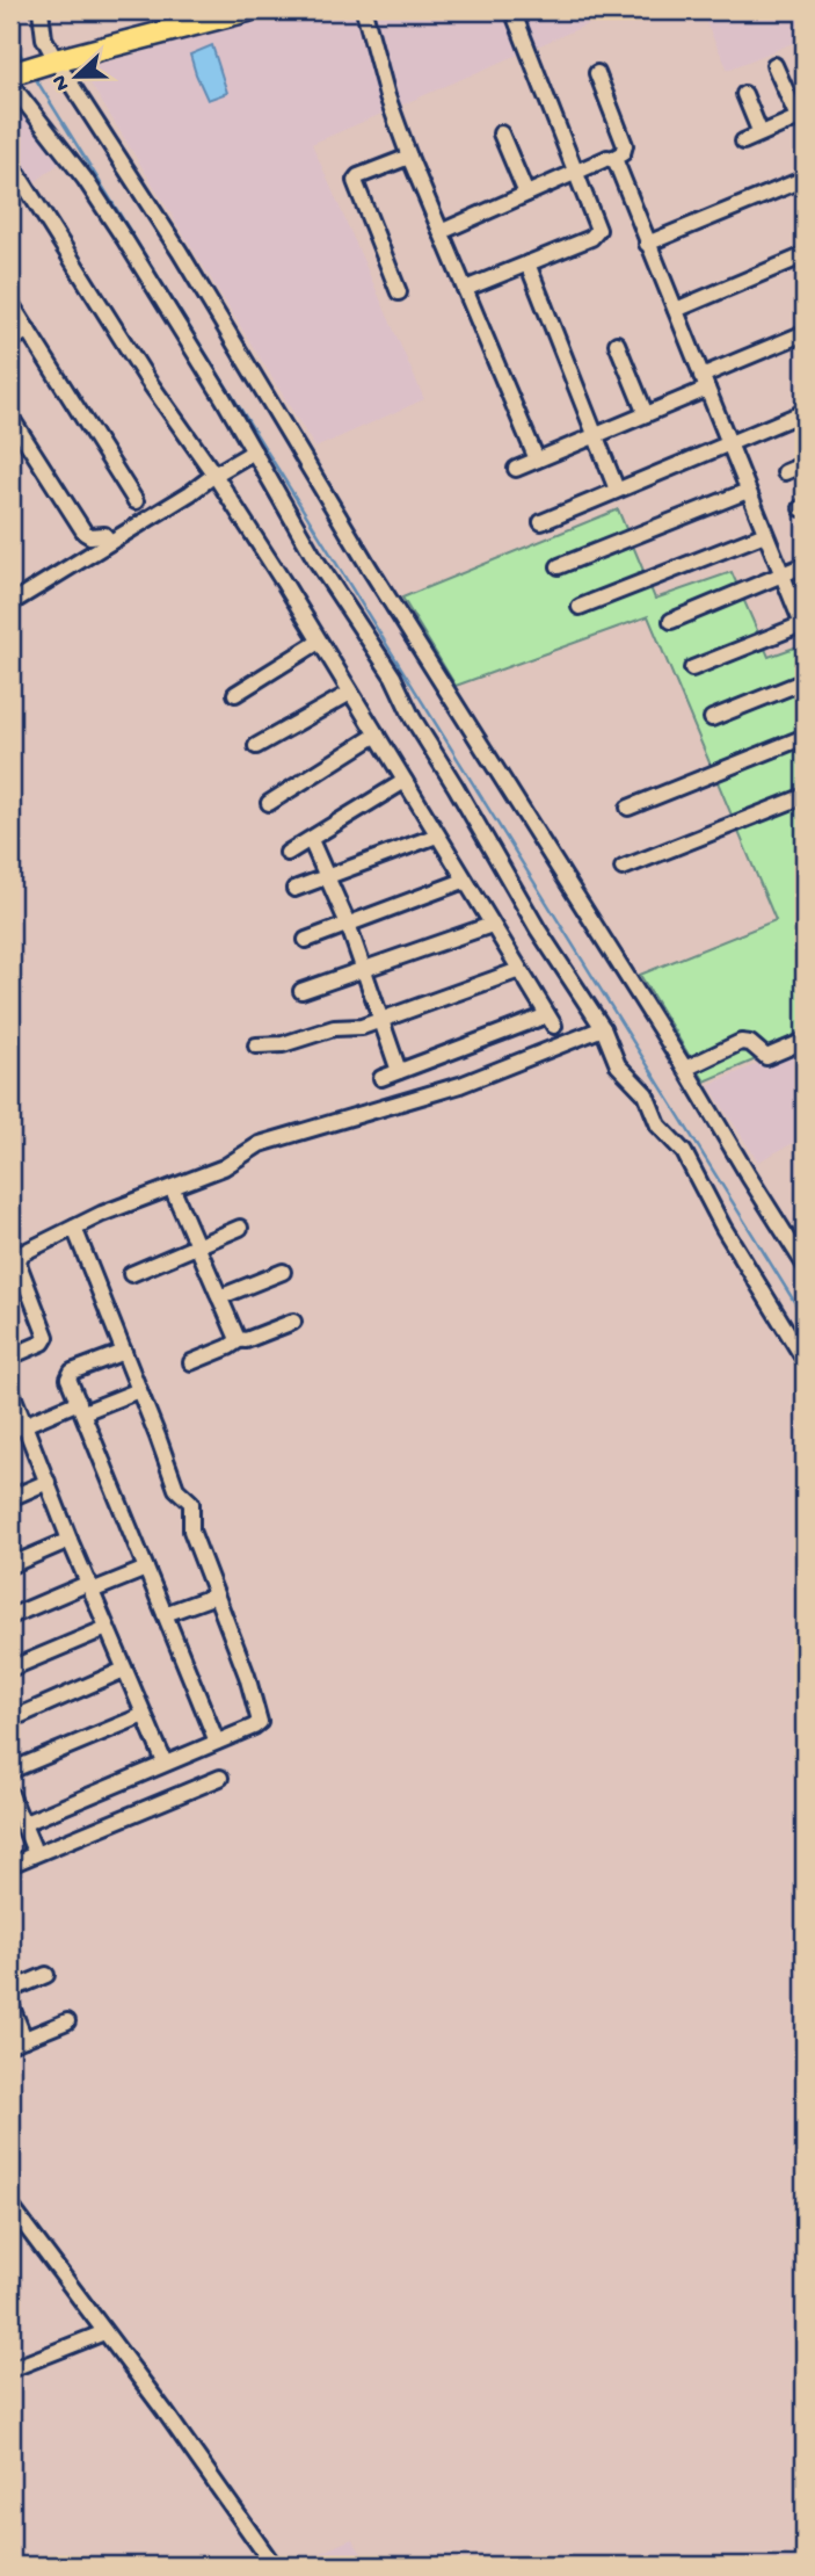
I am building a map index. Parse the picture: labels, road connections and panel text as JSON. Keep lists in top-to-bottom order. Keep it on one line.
{"north":"left"}
